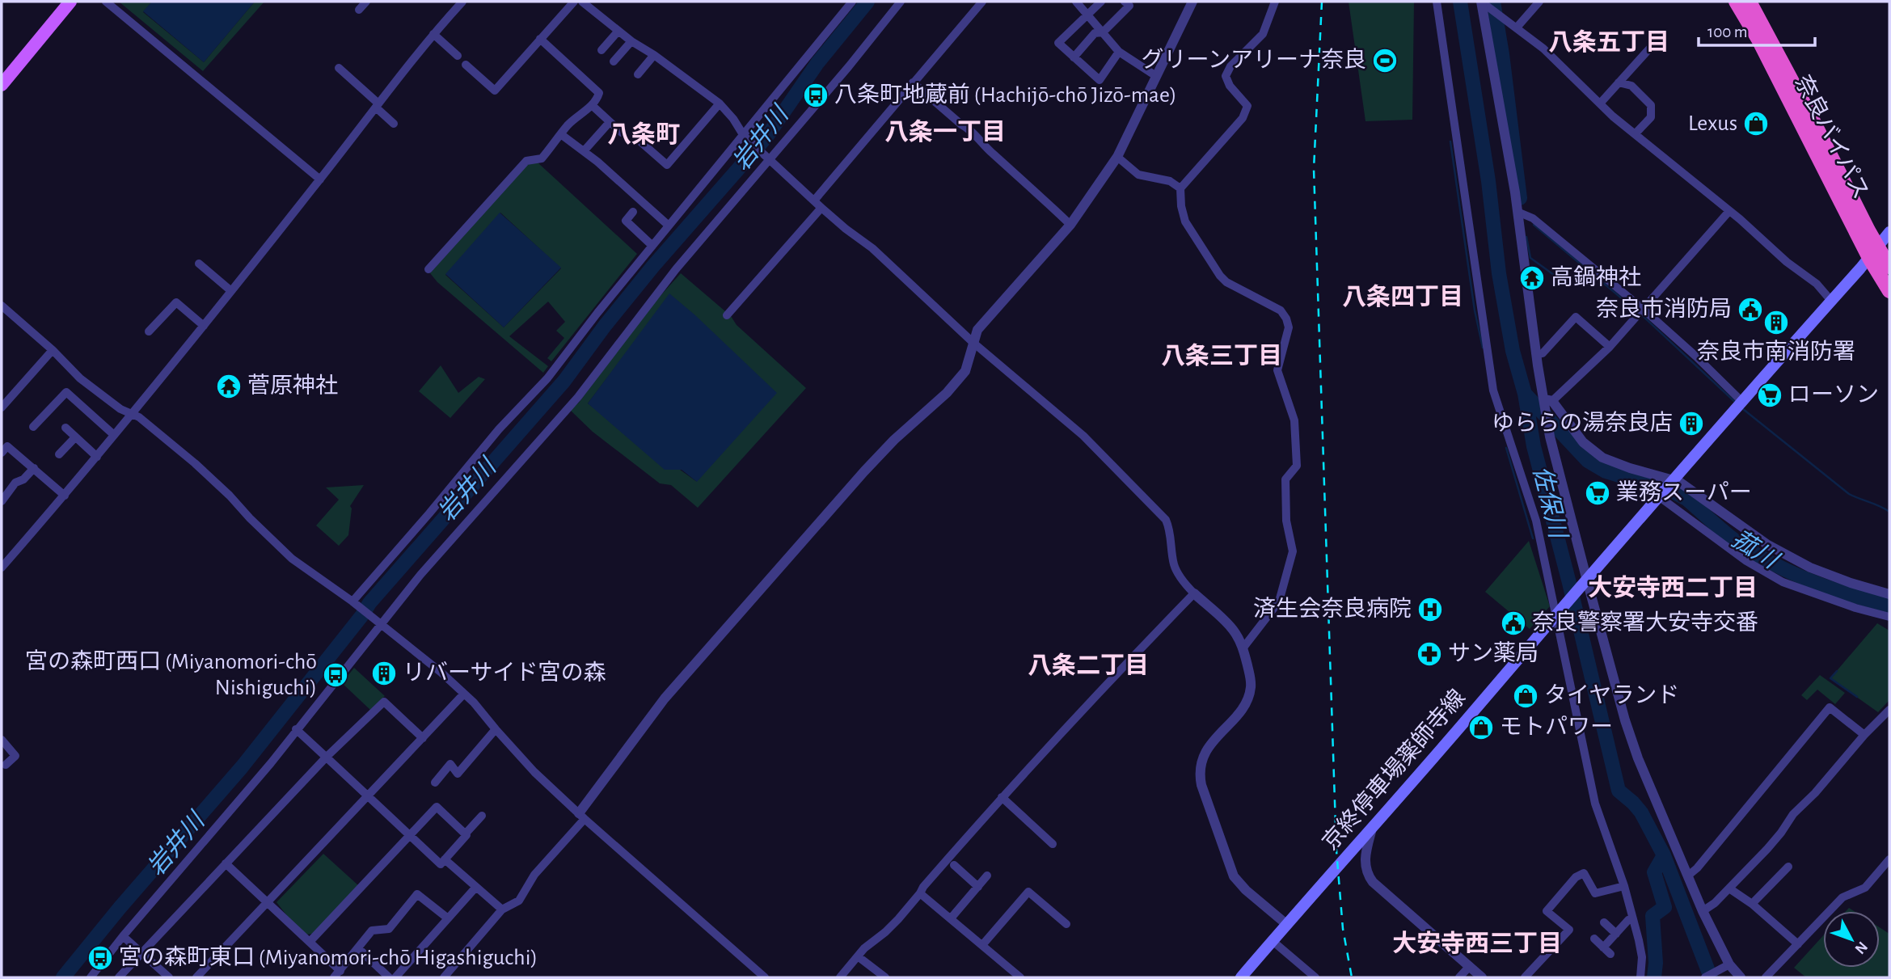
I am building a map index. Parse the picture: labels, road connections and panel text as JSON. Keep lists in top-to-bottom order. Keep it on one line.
{"streets":{"highway":["奈良バイパス"],"main road":["京終停車場薬師寺線"]},"crossings":[["奈良バイパス","京終停車場薬師寺線"]],"districts":["八条五丁目","八条一丁目","八条町","八条四丁目","八条三丁目","大安寺西二丁目","八条二丁目","大安寺西三丁目"],"water":["岩井川","佐保川","菰川"],"places":{"sports":["グリーンアリーナ奈良"],"bus stop":["八条町地蔵前 (Hachijō-chō Jizō-mae)","宮の森町西口 (Miyanomori-chō Nishiguchi)","宮の森町東口 (Miyanomori-chō Higashiguchi)"],"shop":["Lexus","タイヤランド","モトパワー"],"temple":["高鍋神社","菅原神社"],"public building":["奈良市消防局","奈良警察署大安寺交番"],"building":["奈良市南消防署","ゆららの湯奈良店","リバーサイド宮の森"],"supermarket":["ローソン","業務スーパー"],"hospital":["済生会奈良病院"],"pharmacy":["サン薬局"]},"scale_bar":"100 m","north":"bottom right"}
